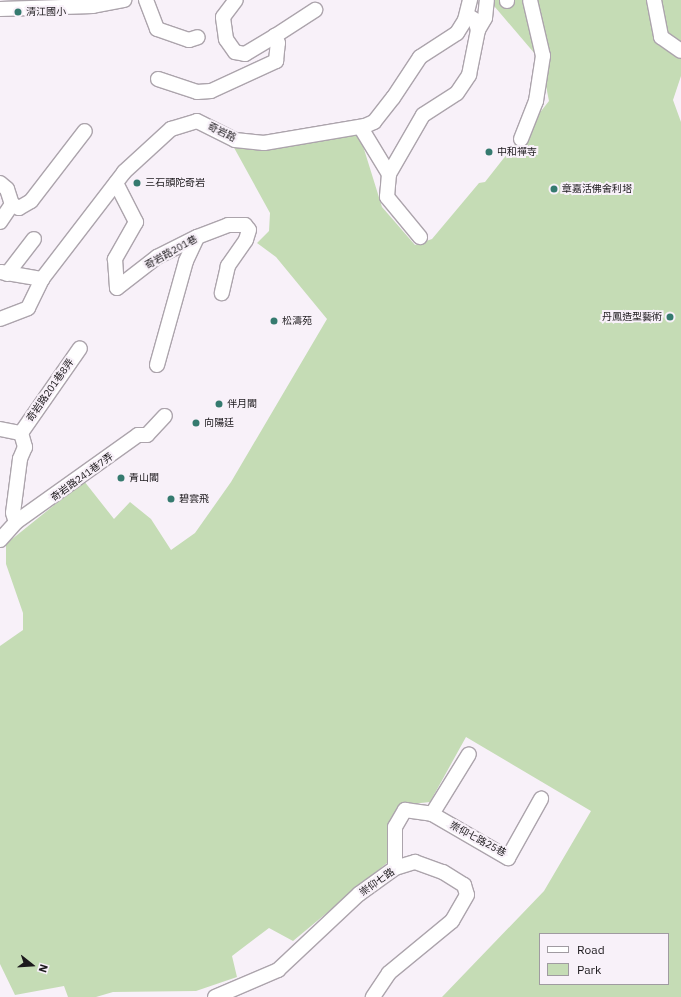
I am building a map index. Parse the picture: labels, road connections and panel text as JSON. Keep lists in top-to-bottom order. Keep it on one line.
{"streets":{"street":["奇岩路","奇岩路201巷","奇岩路201巷8弄","奇岩路241巷7弄","崇仰七路25巷","崇仰七路"]},"crossings":[["奇岩路","奇岩路201巷"],["崇仰七路25巷","崇仰七路"]],"places":["清江國小","中和禪寺","三石頭陀奇岩","章嘉活佛舍利塔","丹鳳造型藝術","松濤苑","伴月閣","向陽廷","青山閣","碧雲飛"],"legend":["Road","Park"],"north":"right"}
